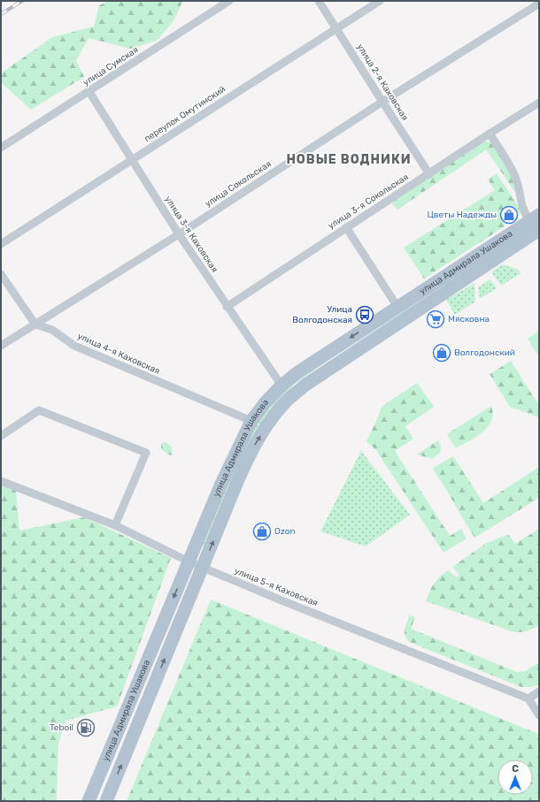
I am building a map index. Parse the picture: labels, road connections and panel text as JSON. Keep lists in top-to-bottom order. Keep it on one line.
{"streets":{"main road":["улица Адмирала Ушакова"],"street":["улица Сумская","улица 2-я Каховская","переулок Омутинский","улица Сокольская","улица 3-я Сокольская","улица 3-я Каховская","улица 4-я Каховская","улица 5-я Каховская"]},"crossings":[["улица Сумская","улица 3-я Каховская"],["улица 2-я Каховская","переулок Омутинский"],["улица 2-я Каховская","улица Сокольская"],["улица 2-я Каховская","улица 3-я Сокольская"],["переулок Омутинский","улица 3-я Каховская"],["улица Сокольская","улица 3-я Каховская"],["улица Сокольская","улица 4-я Каховская"],["улица 3-я Сокольская","улица 3-я Каховская"],["улица 3-я Каховская","улица Адмирала Ушакова"],["улица Адмирала Ушакова","улица 4-я Каховская"],["улица Адмирала Ушакова","улица 5-я Каховская"]],"districts":["НОВЫЕ ВОДНИКИ"],"places":{"shop":["Цветы Надежды","Волгодонский","Ozon"],"bus stop":["Улица Волгодонская"],"supermarket":["Мясковна"],"fuel station":["Teboil"]},"north":"top"}
